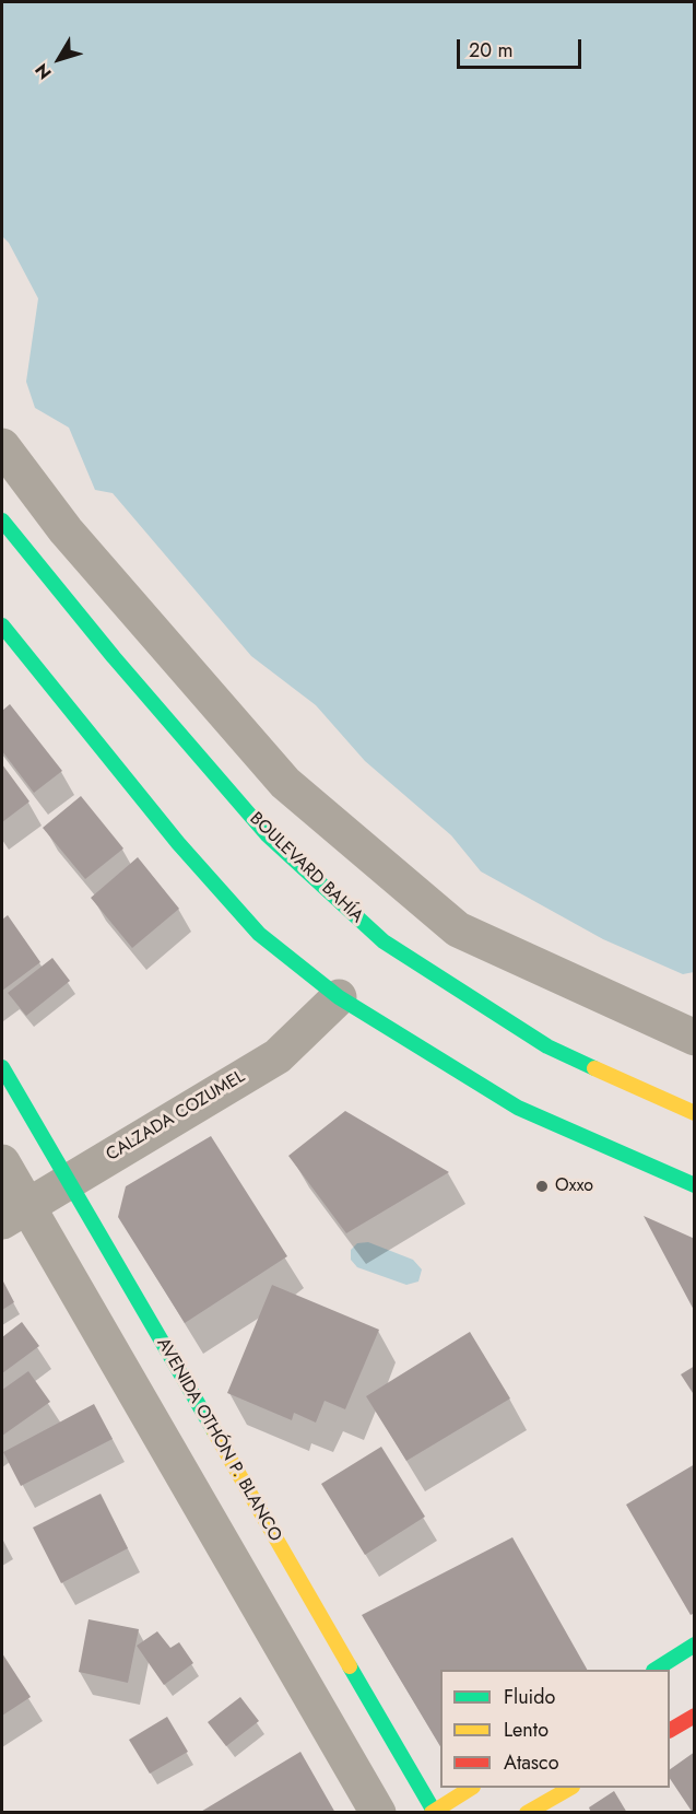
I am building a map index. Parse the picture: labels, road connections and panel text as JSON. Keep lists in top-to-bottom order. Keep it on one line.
{"streets":{"main road":["BOULEVARD BAHÍA","AVENIDA OTHÓN P. BLANCO"],"street":["CALZADA COZUMEL"]},"crossings":[["CALZADA COZUMEL","AVENIDA OTHÓN P. BLANCO"]],"places":["Oxxo"],"legend":["Fluido","Lento","Atasco"],"scale_bar":"20 m","north":"bottom left"}
